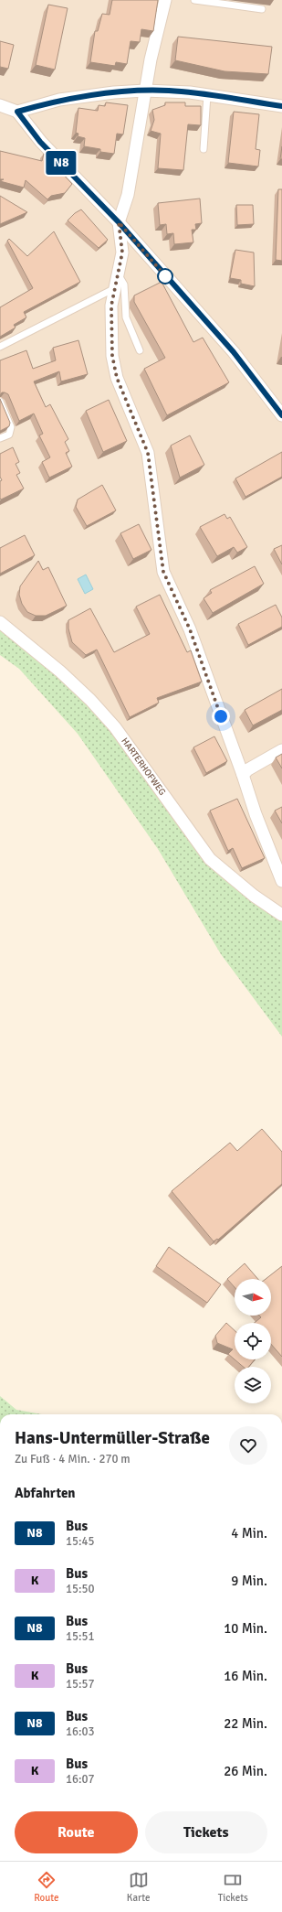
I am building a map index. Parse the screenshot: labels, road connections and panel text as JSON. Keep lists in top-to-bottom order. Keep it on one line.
{"streets":{"street":["HARTERHOFWEG"]},"lines":["bus line N8"],"north":"right","page":{"on_map":"N8","heading":[["Hans-Untermüller-Straße","Zu Fuß · 4 Min. · 270 m"],"Abfahrten"],"list":[{"mark":"N8","name":"Bus","note":"15:45","value":"4 Min."},{"mark":"K","name":"Bus","note":"15:50","value":"9 Min."},{"mark":"N8","name":"Bus","note":"15:51","value":"10 Min."},{"mark":"K","name":"Bus","note":"15:57","value":"16 Min."},{"mark":"N8","name":"Bus","note":"16:03","value":"22 Min."},{"mark":"K","name":"Bus","note":"16:07","value":"26 Min."}],"buttons":["Route","Tickets"],"tabs":["Route","Karte","Tickets"]}}
